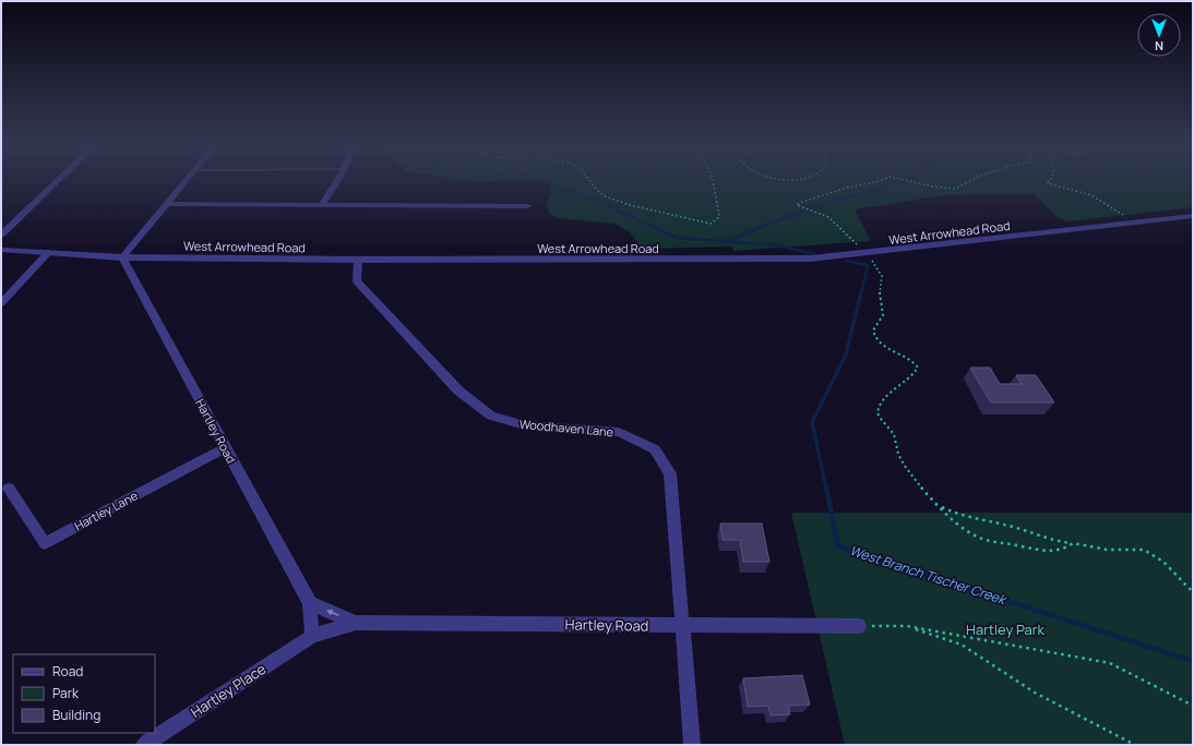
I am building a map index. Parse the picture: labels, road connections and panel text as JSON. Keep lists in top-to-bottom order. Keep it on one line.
{"streets":{"street":["West Arrowhead Road","Woodhaven Lane","Hartley Road","Hartley Lane","Hartley Place"]},"crossings":[["West Arrowhead Road","Woodhaven Lane"],["West Arrowhead Road","Hartley Road"],["Woodhaven Lane","Hartley Road"],["Hartley Road","Hartley Lane"],["Hartley Road","Hartley Place"]],"water":["West Branch Tischer Creek"],"parks":["Hartley Park"],"legend":["Road","Park","Building"],"north":"bottom"}
